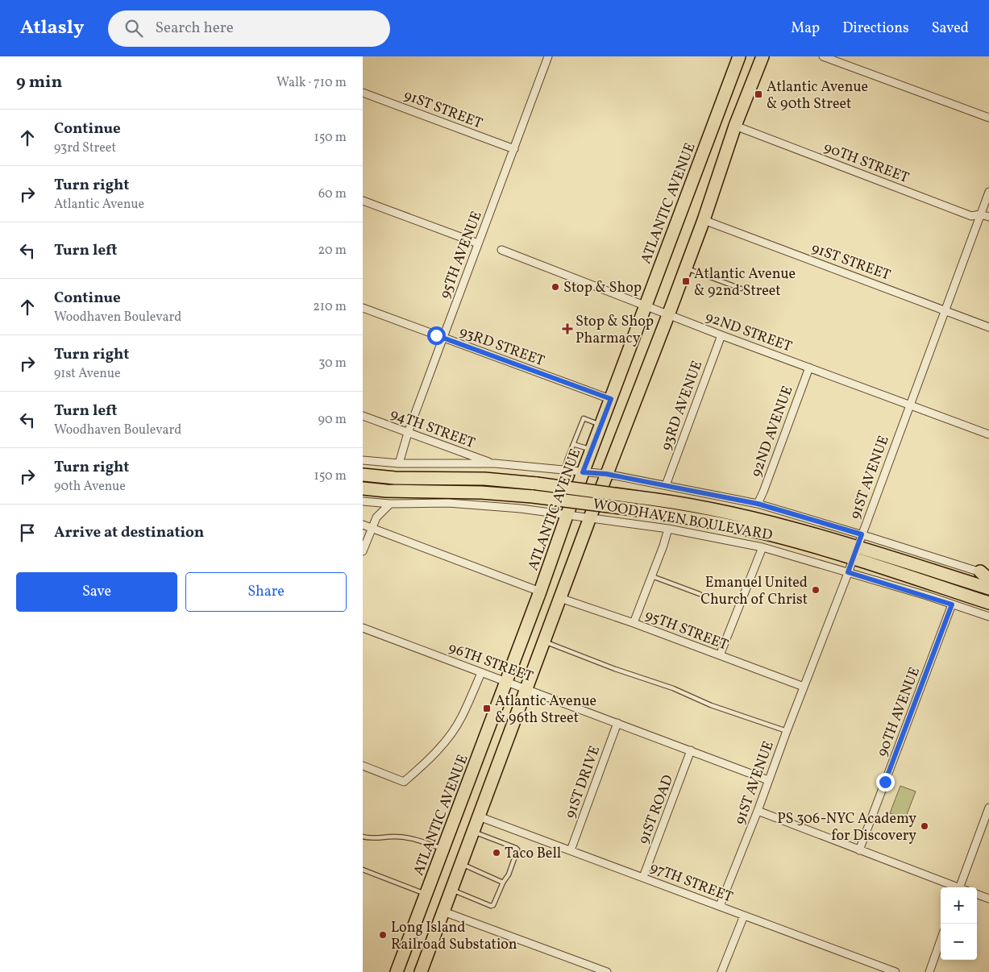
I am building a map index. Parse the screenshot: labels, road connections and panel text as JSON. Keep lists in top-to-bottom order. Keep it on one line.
{"streets":{"main road":["ATLANTIC AVENUE","WOODHAVEN BOULEVARD"],"street":["91ST STREET","90TH STREET","95TH AVENUE","92ND STREET","93RD STREET","93RD AVENUE","94TH STREET","92ND AVENUE","91ST AVENUE","95TH STREET","96TH STREET","90TH AVENUE","91ST DRIVE","91ST ROAD","97TH STREET"]},"crossings":[["91ST STREET","95TH AVENUE"],["91ST STREET","91ST AVENUE"],["90TH STREET","91ST AVENUE"],["ATLANTIC AVENUE","92ND STREET"],["ATLANTIC AVENUE","93RD STREET"],["ATLANTIC AVENUE","WOODHAVEN BOULEVARD"],["ATLANTIC AVENUE","96TH STREET"],["95TH AVENUE","93RD STREET"],["95TH AVENUE","94TH STREET"],["92ND STREET","93RD AVENUE"],["92ND STREET","92ND AVENUE"],["92ND STREET","91ST AVENUE"],["93RD AVENUE","WOODHAVEN BOULEVARD"],["92ND AVENUE","WOODHAVEN BOULEVARD"],["91ST AVENUE","WOODHAVEN BOULEVARD"],["91ST AVENUE","95TH STREET"],["91ST AVENUE","96TH STREET"],["91ST AVENUE","97TH STREET"],["WOODHAVEN BOULEVARD","90TH AVENUE"],["96TH STREET","91ST DRIVE"],["96TH STREET","91ST ROAD"],["91ST DRIVE","97TH STREET"],["91ST ROAD","97TH STREET"]],"places":{"transit":["Atlantic Avenue & 90th Street","Atlantic Avenue & 92nd Street","Atlantic Avenue & 96th Street"],"other":["Stop & Shop","Emanuel United Church of Christ","PS 306-NYC Academy for Discovery","Taco Bell","Long Island Railroad Substation"],"health":["Stop & Shop Pharmacy"]},"page":{"header":"Atlasly","search":"Search here","nav":["Map","Directions","Saved"],"heading":["9 min","Walk · 710 m"],"list":[["Continue","93rd Street","150 m"],["Turn right","Atlantic Avenue","60 m"],["Turn left","20 m"],["Continue","Woodhaven Boulevard","210 m"],["Turn right","91st Avenue","30 m"],["Turn left","Woodhaven Boulevard","90 m"],["Turn right","90th Avenue","150 m"],"Arrive at destination"],"buttons":["Save","Share"],"map_buttons":["+","−"]}}
